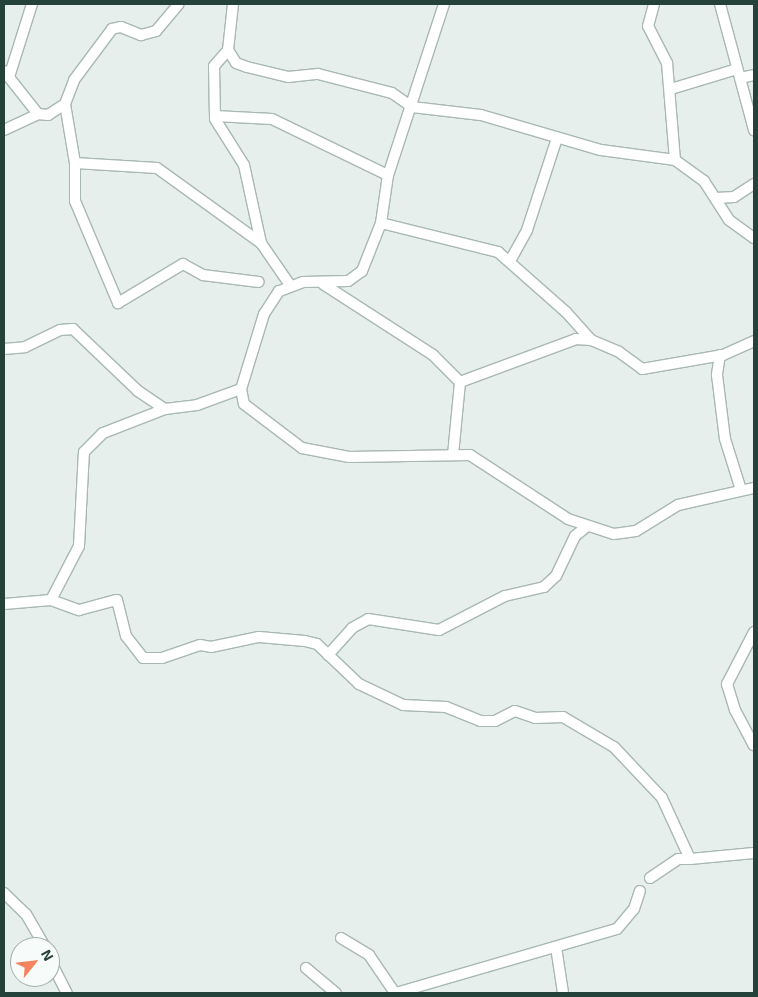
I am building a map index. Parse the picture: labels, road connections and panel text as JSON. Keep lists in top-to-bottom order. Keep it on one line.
{"north":"top right"}
